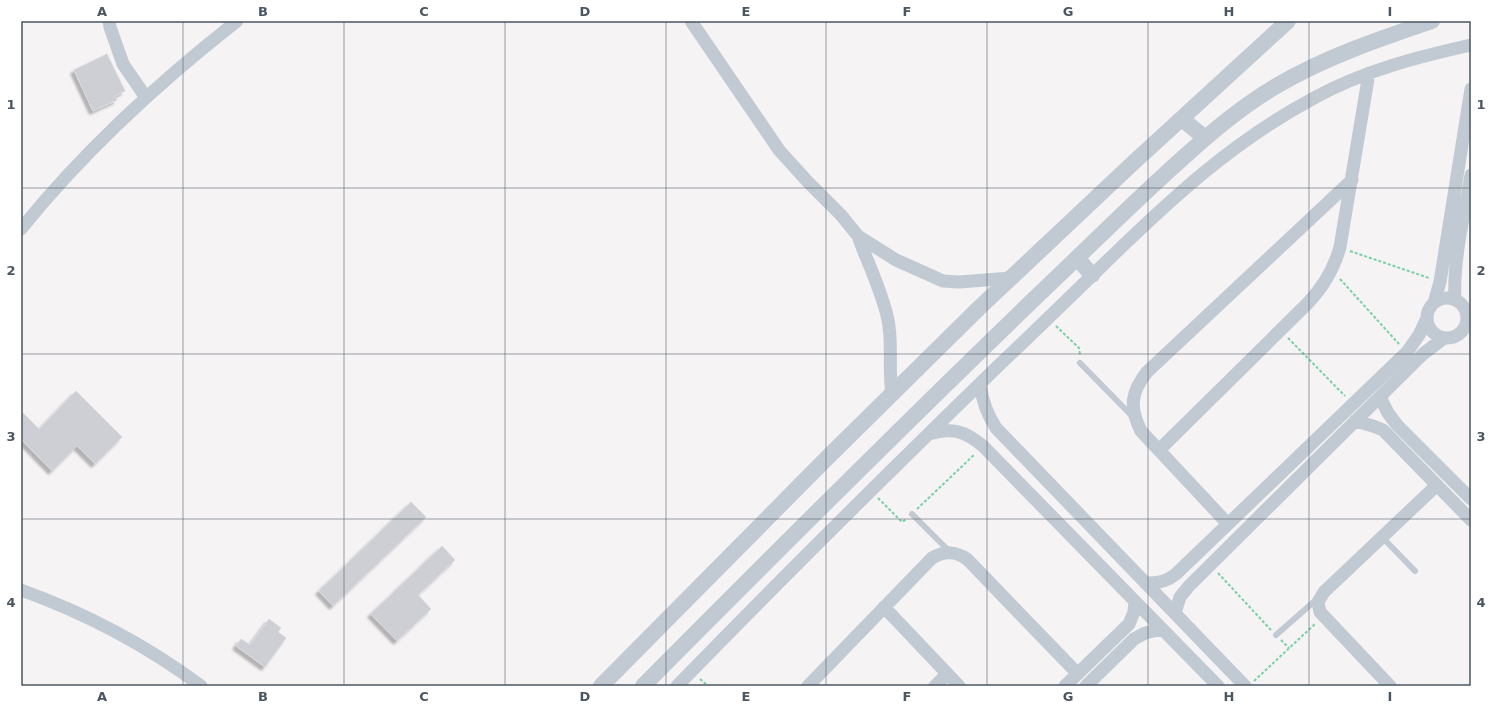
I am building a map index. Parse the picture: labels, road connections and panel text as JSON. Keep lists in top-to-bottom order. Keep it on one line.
{"grid":{"columns":["A","B","C","D","E","F","G","H","I"],"rows":["1","2","3","4"]}}
